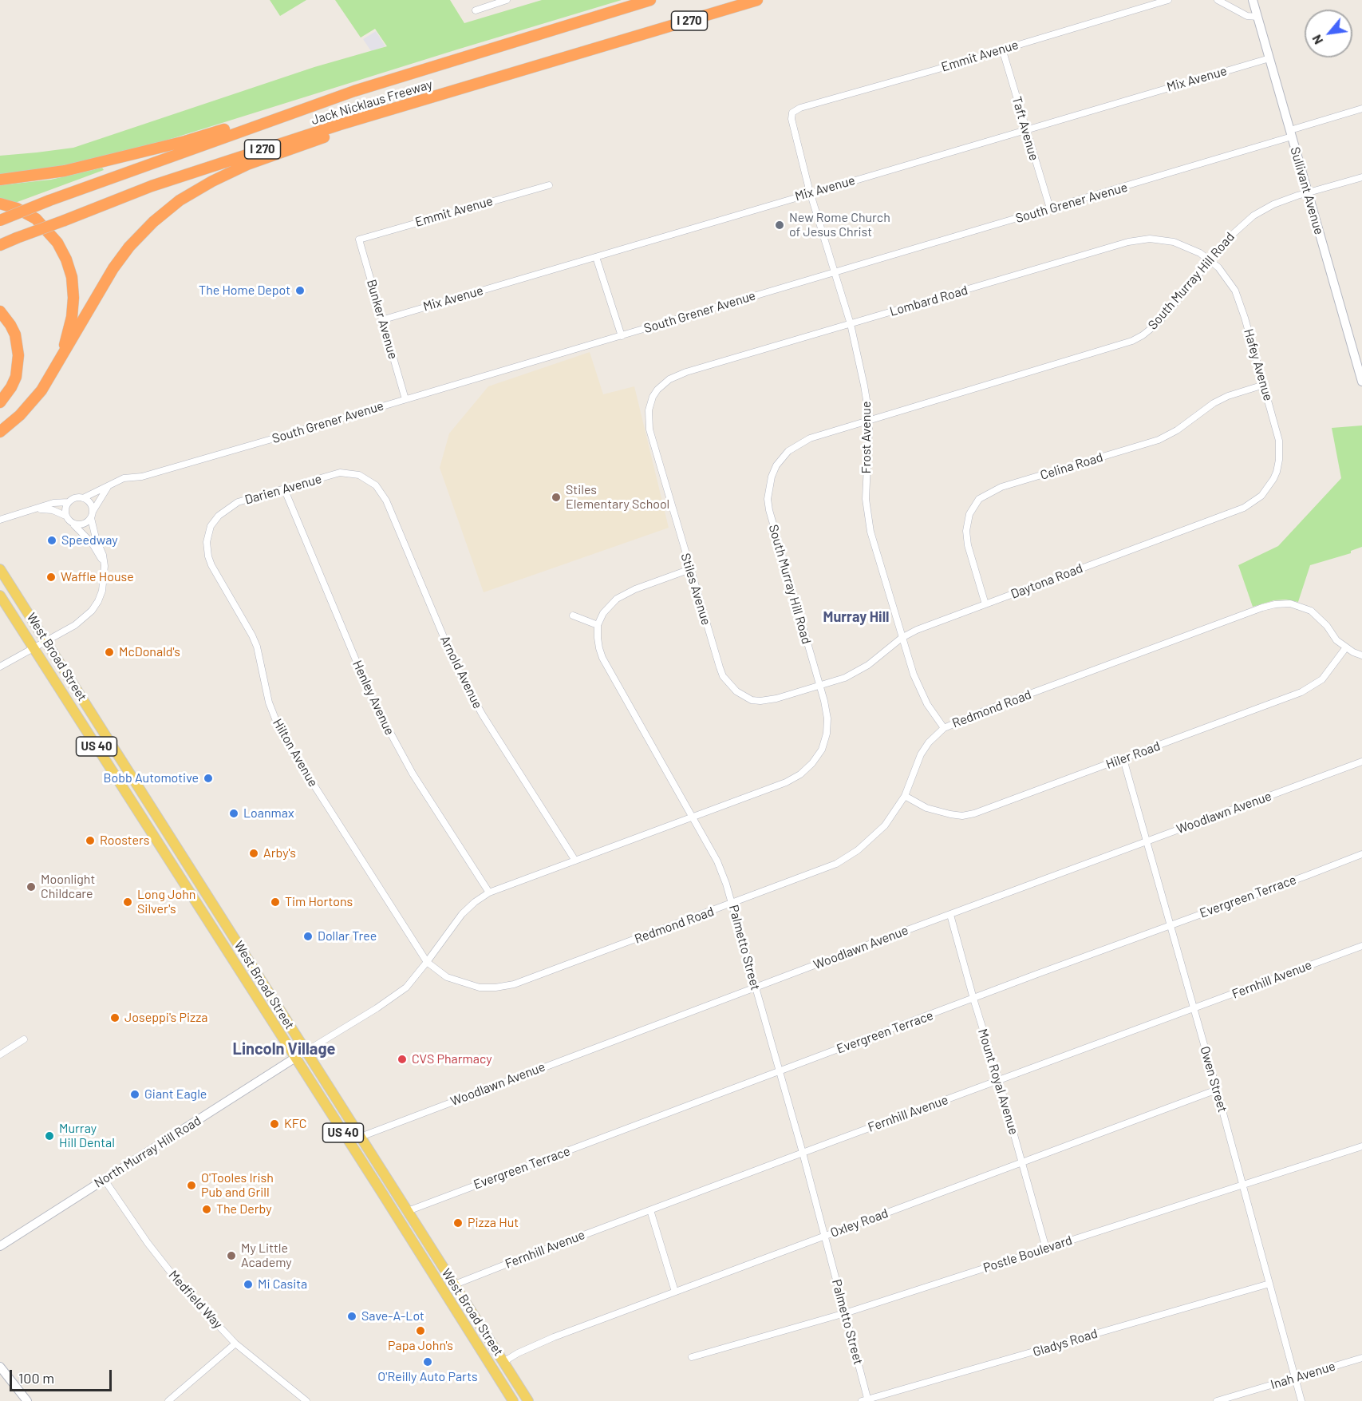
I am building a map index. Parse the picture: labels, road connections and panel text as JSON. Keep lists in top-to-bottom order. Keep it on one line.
{"streets":{"highway":["I 270","Jack Nicklaus Freeway"],"main road":["West Broad Street","US 40"],"street":["Emmit Avenue","Mix Avenue","Taft Avenue","Sullivant Avenue","South Grener Avenue","South Murray Hill Road","Lombard Road","Bunker Avenue","Hafey Avenue","Frost Avenue","Celina Road","Darien Avenue","Daytona Road","Stiles Avenue","Arnold Avenue","Henley Avenue","Redmond Road","Hilton Avenue","Hiler Road","Woodlawn Avenue","Evergreen Terrace","Palmetto Street","Fernhill Avenue","Owen Street","Mount Royal Avenue","North Murray Hill Road","Oxley Road","Postle Boulevard","Medfield Way","Gladys Road","Inah Avenue"]},"crossings":[["Emmit Avenue","Taft Avenue"],["Emmit Avenue","Bunker Avenue"],["Emmit Avenue","Frost Avenue"],["Mix Avenue","Taft Avenue"],["Mix Avenue","Sullivant Avenue"],["Mix Avenue","Bunker Avenue"],["Mix Avenue","Frost Avenue"],["Taft Avenue","South Grener Avenue"],["Sullivant Avenue","South Grener Avenue"],["Sullivant Avenue","South Murray Hill Road"],["South Grener Avenue","Bunker Avenue"],["South Grener Avenue","Frost Avenue"],["South Murray Hill Road","Lombard Road"],["South Murray Hill Road","Hafey Avenue"],["South Murray Hill Road","Frost Avenue"],["South Murray Hill Road","Daytona Road"],["South Murray Hill Road","Stiles Avenue"],["South Murray Hill Road","West Broad Street"],["South Murray Hill Road","Arnold Avenue"],["South Murray Hill Road","Henley Avenue"],["South Murray Hill Road","Redmond Road"],["South Murray Hill Road","Hilton Avenue"],["South Murray Hill Road","Palmetto Street"],["South Murray Hill Road","North Murray Hill Road"],["Lombard Road","Hafey Avenue"],["Lombard Road","Frost Avenue"],["Lombard Road","Stiles Avenue"],["Hafey Avenue","Celina Road"],["Hafey Avenue","Daytona Road"],["Frost Avenue","Daytona Road"],["Frost Avenue","Redmond Road"],["Celina Road","Daytona Road"],["Darien Avenue","Arnold Avenue"],["Darien Avenue","Henley Avenue"],["Darien Avenue","Hilton Avenue"],["Daytona Road","Stiles Avenue"],["West Broad Street","Woodlawn Avenue"],["West Broad Street","Evergreen Terrace"],["West Broad Street","Fernhill Avenue"],["West Broad Street","North Murray Hill Road"],["West Broad Street","Oxley Road"],["Redmond Road","Hilton Avenue"],["Redmond Road","Hiler Road"],["Redmond Road","Palmetto Street"],["Hiler Road","Owen Street"],["Woodlawn Avenue","Palmetto Street"],["Woodlawn Avenue","Owen Street"],["Woodlawn Avenue","Mount Royal Avenue"],["Evergreen Terrace","Palmetto Street"],["Evergreen Terrace","Owen Street"],["Evergreen Terrace","Mount Royal Avenue"],["Palmetto Street","Fernhill Avenue"],["Palmetto Street","Oxley Road"],["Palmetto Street","Postle Boulevard"],["Palmetto Street","Gladys Road"],["Fernhill Avenue","Owen Street"],["Fernhill Avenue","Mount Royal Avenue"],["Owen Street","Oxley Road"],["Owen Street","Postle Boulevard"],["Owen Street","Gladys Road"],["Owen Street","Inah Avenue"],["Mount Royal Avenue","Oxley Road"],["Mount Royal Avenue","Postle Boulevard"],["North Murray Hill Road","Medfield Way"]],"districts":["Murray Hill","Lincoln Village"],"places":["New Rome Church of Jesus Christ","The Home Depot","Stiles Elementary School","Speedway","Waffle House","McDonald's","Bobb Automotive","Loanmax","Roosters","Arby's","Moonlight Childcare","Long John Silver's","Tim Hortons","Dollar Tree","Joseppi's Pizza","CVS Pharmacy","Giant Eagle","KFC","Murray Hill Dental","O'Tooles Irish Pub and Grill","The Derby","Pizza Hut","My Little Academy","Mi Casita","Save-A-Lot","Papa John's","O'Reilly Auto Parts"],"scale_bar":"100 m","north":"bottom left"}
